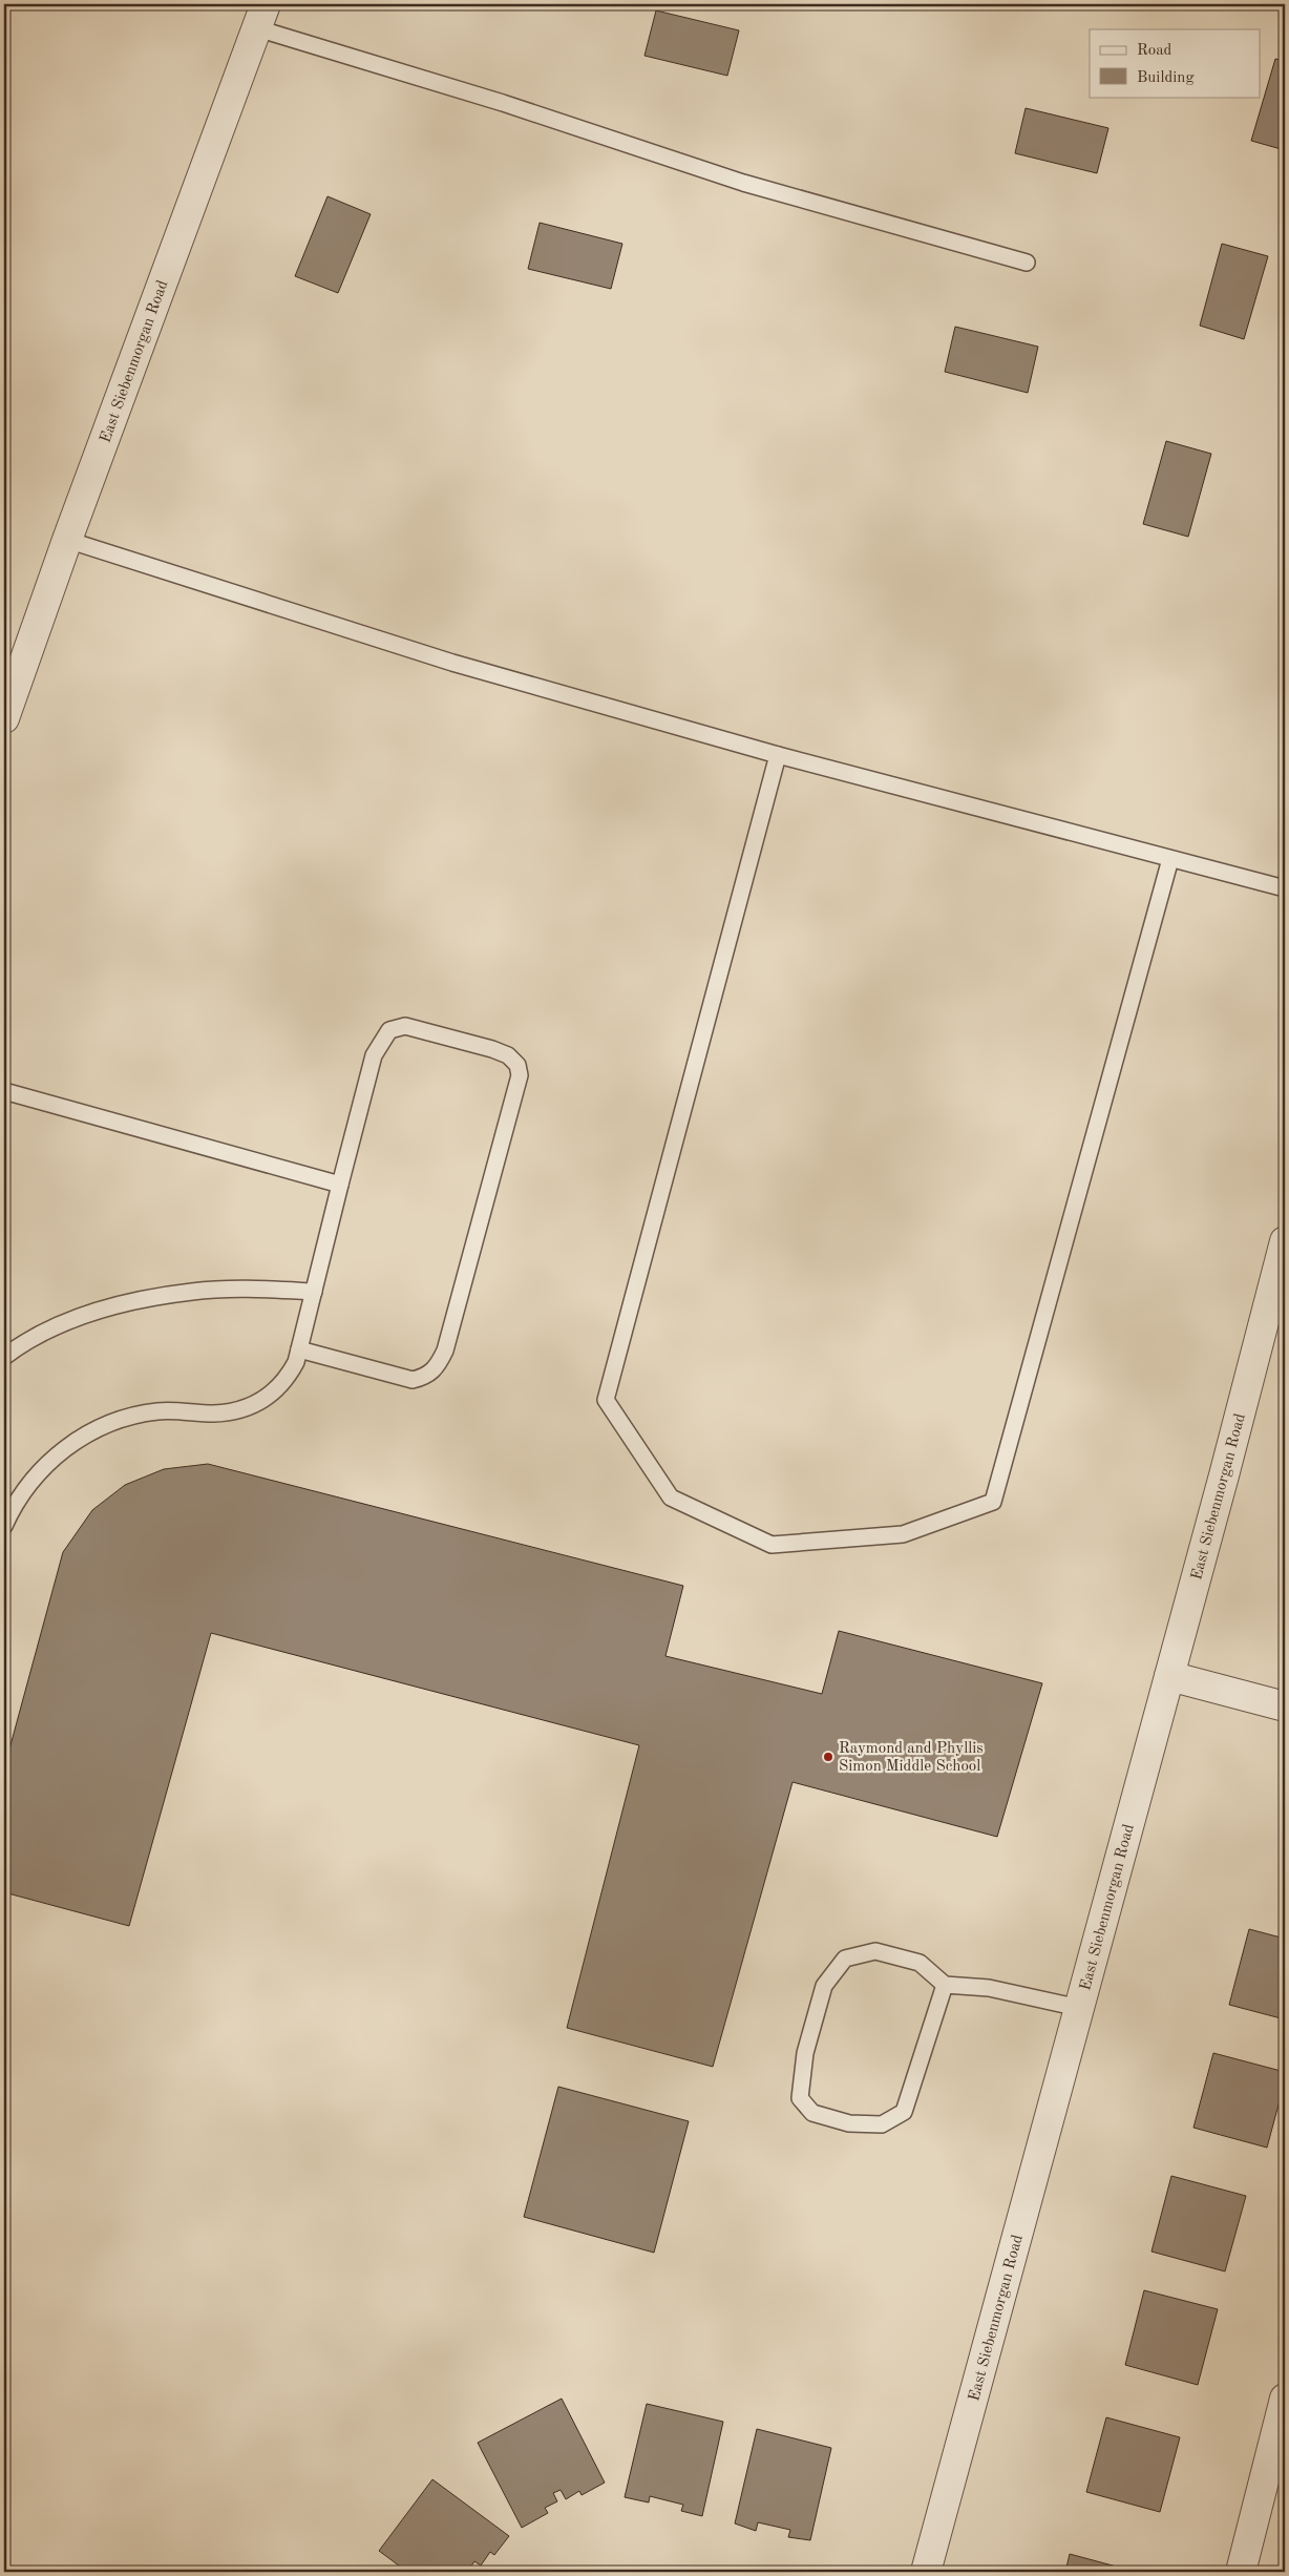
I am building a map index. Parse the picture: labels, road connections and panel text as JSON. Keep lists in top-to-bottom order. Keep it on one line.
{"streets":{"street":["East Siebenmorgan Road"]},"places":["Raymond and Phyllis Simon Middle School"],"legend":["Road","Building"]}
